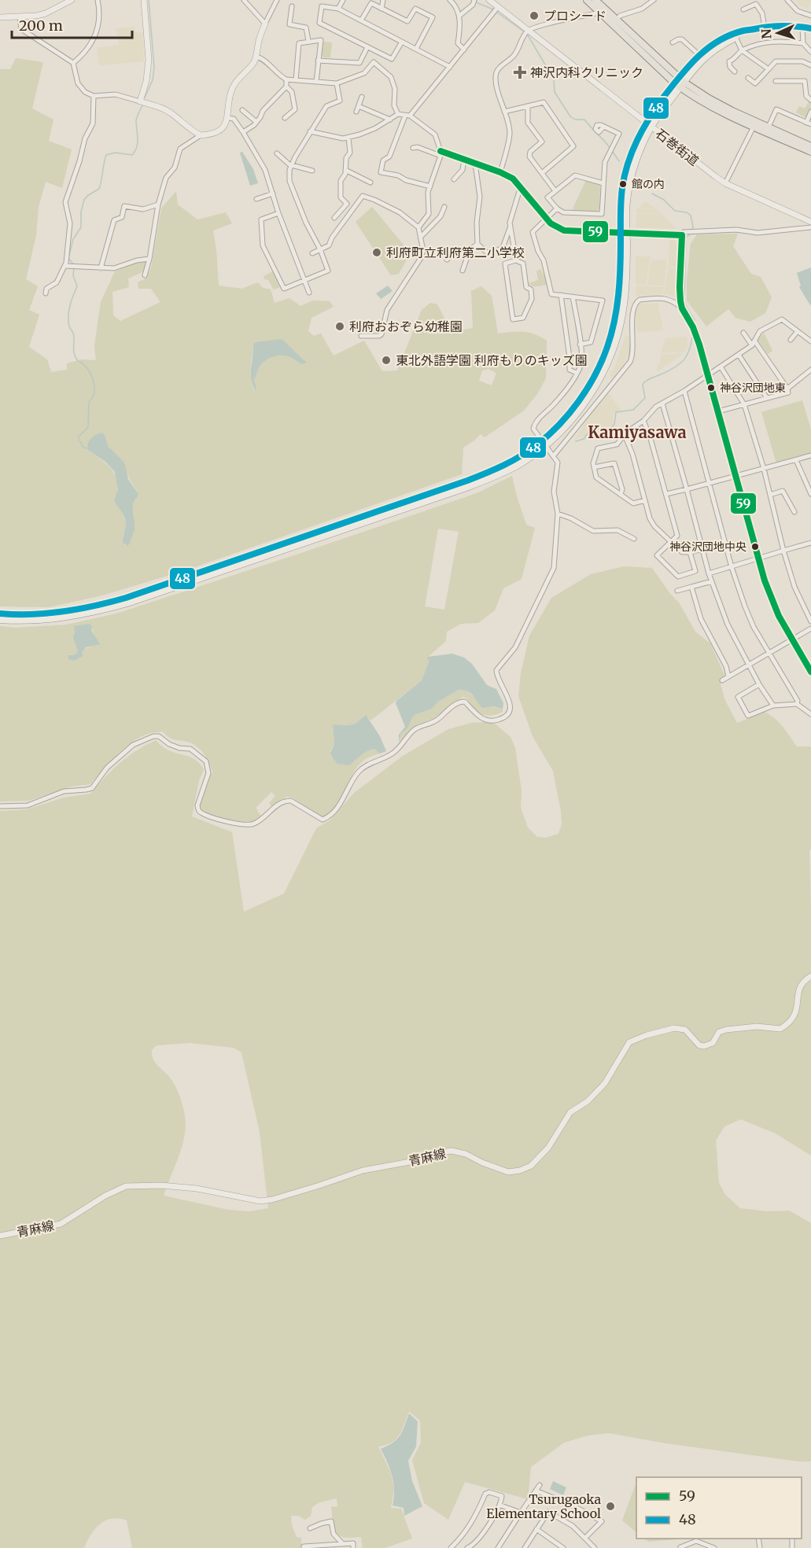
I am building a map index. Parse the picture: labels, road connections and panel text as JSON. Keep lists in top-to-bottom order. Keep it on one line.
{"streets":{"street":["石巻街道","青麻線"]},"districts":["Kamiyasawa"],"places":{"other":["プロシード","館の内","利府町立利府第二小学校","利府おおぞら幼稚園","東北外語学園 利府もりのキッズ園","神谷沢団地東","神谷沢団地中央","Tsurugaoka Elementary School"],"health":["神沢内科クリニック"]},"lines":["transit line 48","transit line 59"],"legend":["59","48"],"scale_bar":"200 m","north":"left"}
